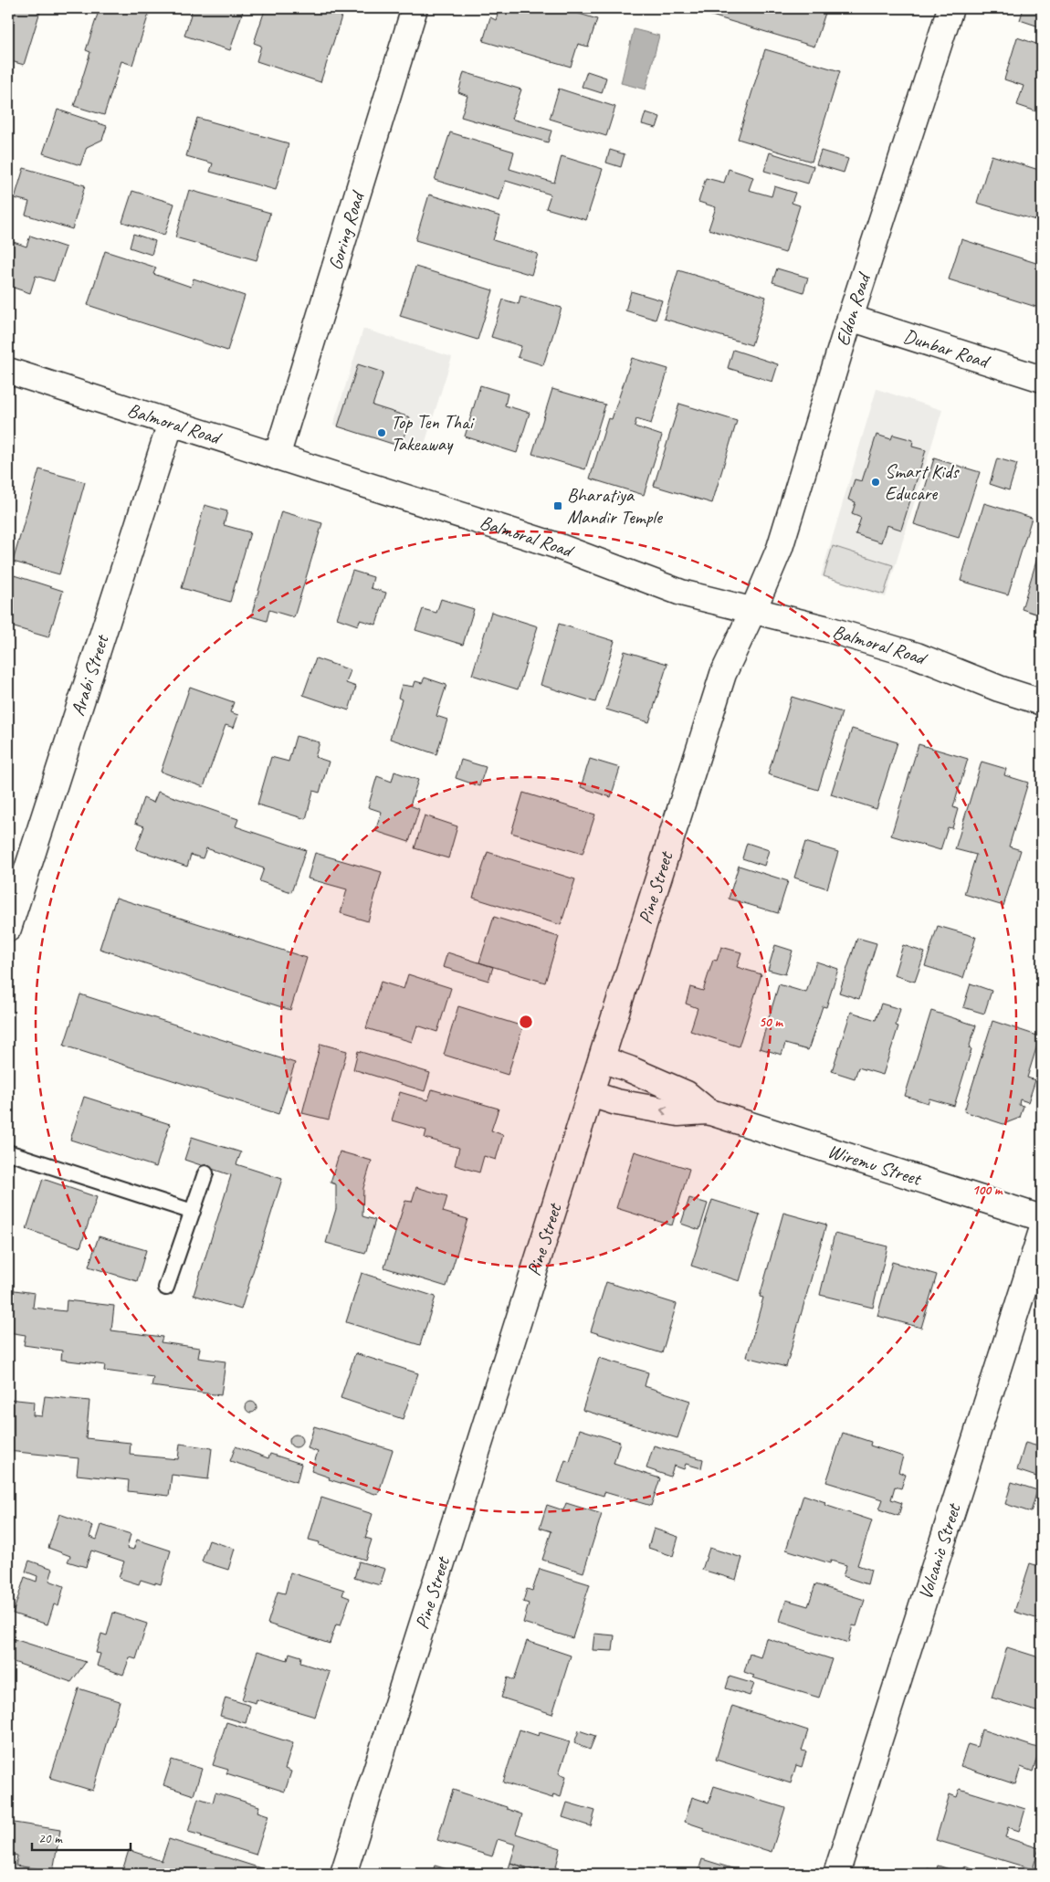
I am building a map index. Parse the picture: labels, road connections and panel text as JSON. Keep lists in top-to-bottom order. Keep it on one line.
{"streets":{"street":["Goring Road","Eldon Road","Dunbar Road","Balmoral Road","Arabi Street","Pine Street","Wiremu Street","Volcanic Street"]},"crossings":[["Goring Road","Balmoral Road"],["Eldon Road","Dunbar Road"],["Eldon Road","Balmoral Road"],["Eldon Road","Pine Street"],["Balmoral Road","Arabi Street"],["Balmoral Road","Pine Street"],["Pine Street","Wiremu Street"]],"places":{"other":["Top Ten Thai Takeaway","Smart Kids Educare"],"transit":["Bharatiya Mandir Temple"]},"scale_bar":"20 m","rings":["50 m","100 m"]}
